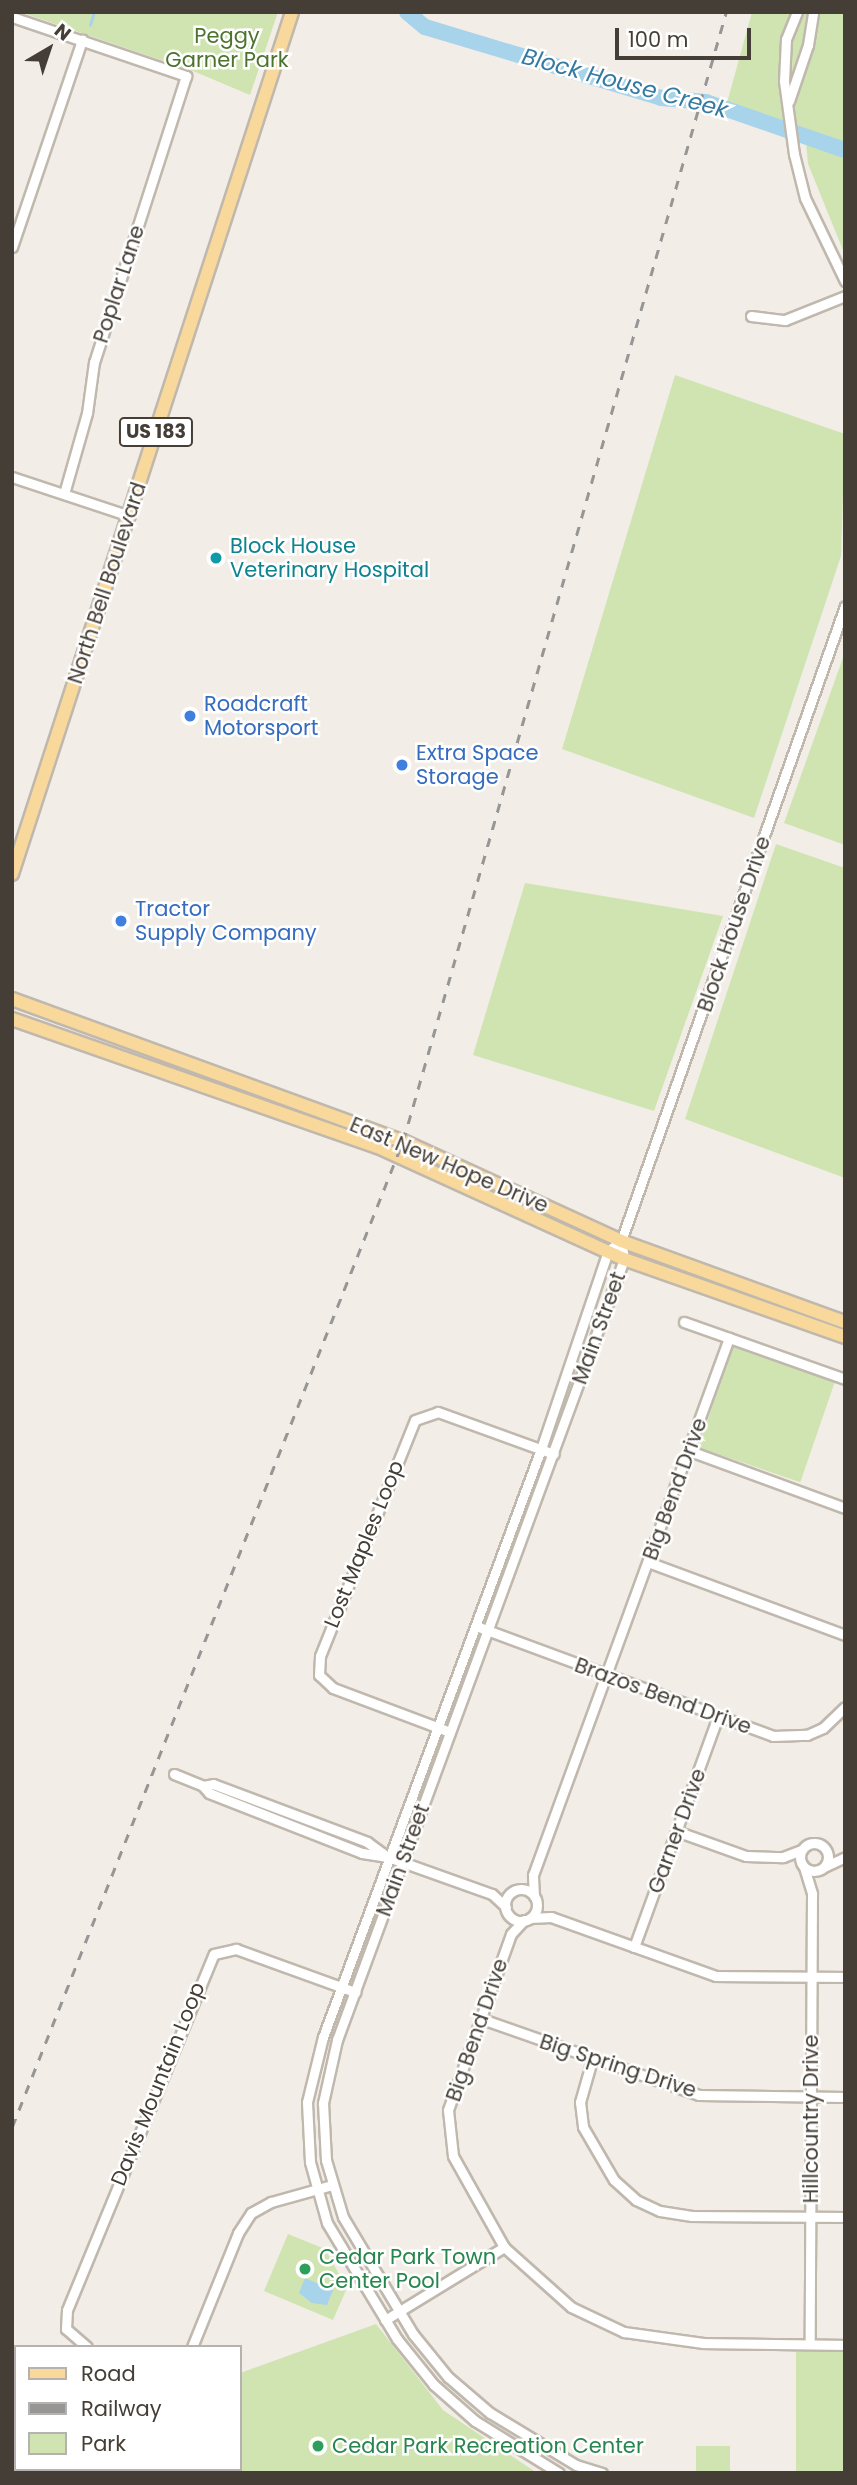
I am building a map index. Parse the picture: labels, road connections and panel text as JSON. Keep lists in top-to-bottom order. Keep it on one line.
{"streets":{"main road":["US 183","North Bell Boulevard","East New Hope Drive"],"street":["Poplar Lane","Block House Drive","Main Street","Big Bend Drive","Lost Maples Loop","Brazos Bend Drive","Garner Drive","Big Spring Drive","Davis Mountain Loop","Hillcountry Drive"]},"crossings":[["Block House Drive","East New Hope Drive"],["Block House Drive","Main Street"],["East New Hope Drive","Main Street"],["Main Street","Lost Maples Loop"],["Main Street","Brazos Bend Drive"],["Main Street","Davis Mountain Loop"],["Big Bend Drive","Brazos Bend Drive"],["Big Bend Drive","Big Spring Drive"],["Big Bend Drive","Hillcountry Drive"],["Brazos Bend Drive","Garner Drive"],["Big Spring Drive","Hillcountry Drive"]],"water":["Block House Creek"],"parks":["Peggy Garner Park"],"places":["Block House Veterinary Hospital","Roadcraft Motorsport","Extra Space Storage","Tractor Supply Company","Cedar Park Town Center Pool","Cedar Park Recreation Center"],"legend":["Road","Railway","Park"],"scale_bar":"100 m","north":"top right"}
